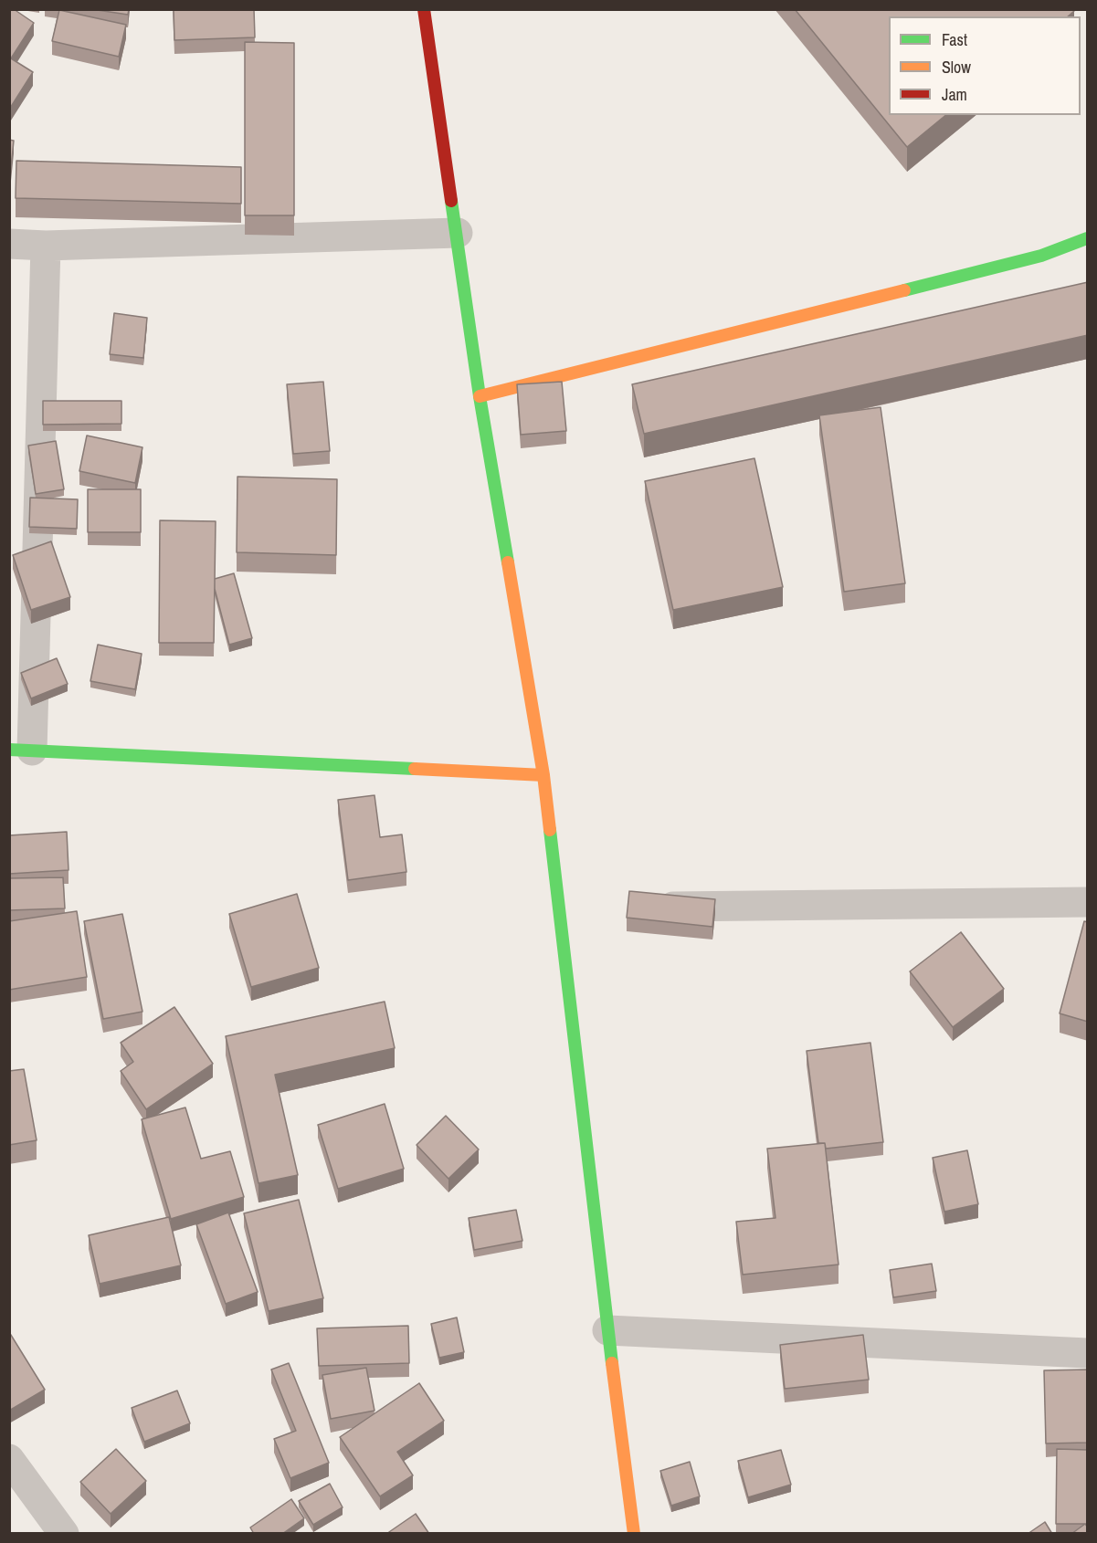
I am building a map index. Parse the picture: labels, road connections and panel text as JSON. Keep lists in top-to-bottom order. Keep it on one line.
{"legend":["Fast","Slow","Jam"]}
